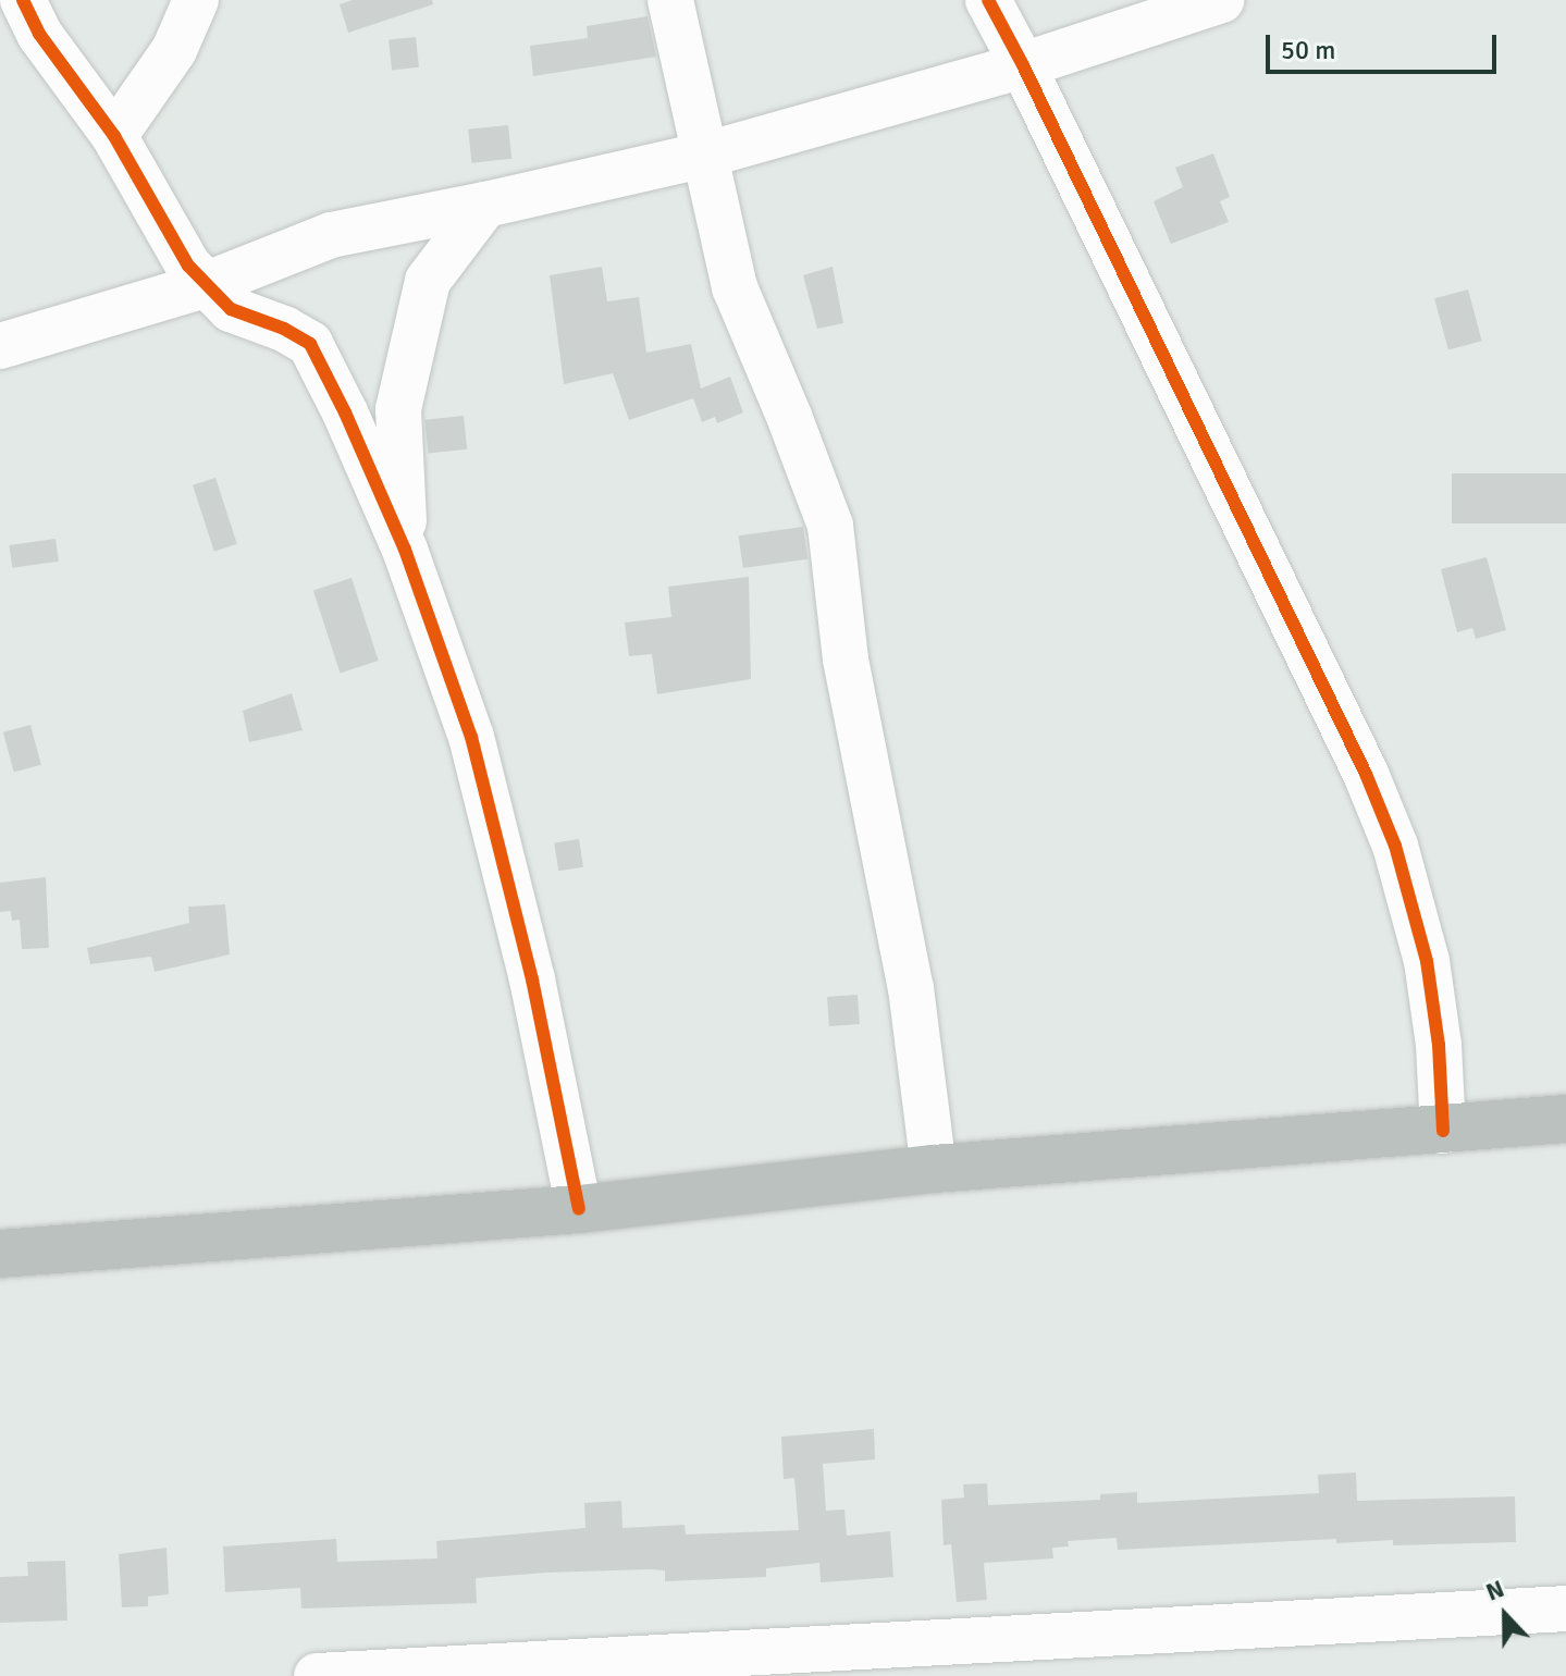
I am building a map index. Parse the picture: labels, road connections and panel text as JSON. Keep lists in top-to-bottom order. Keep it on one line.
{"scale_bar":"50 m","north":"top"}
